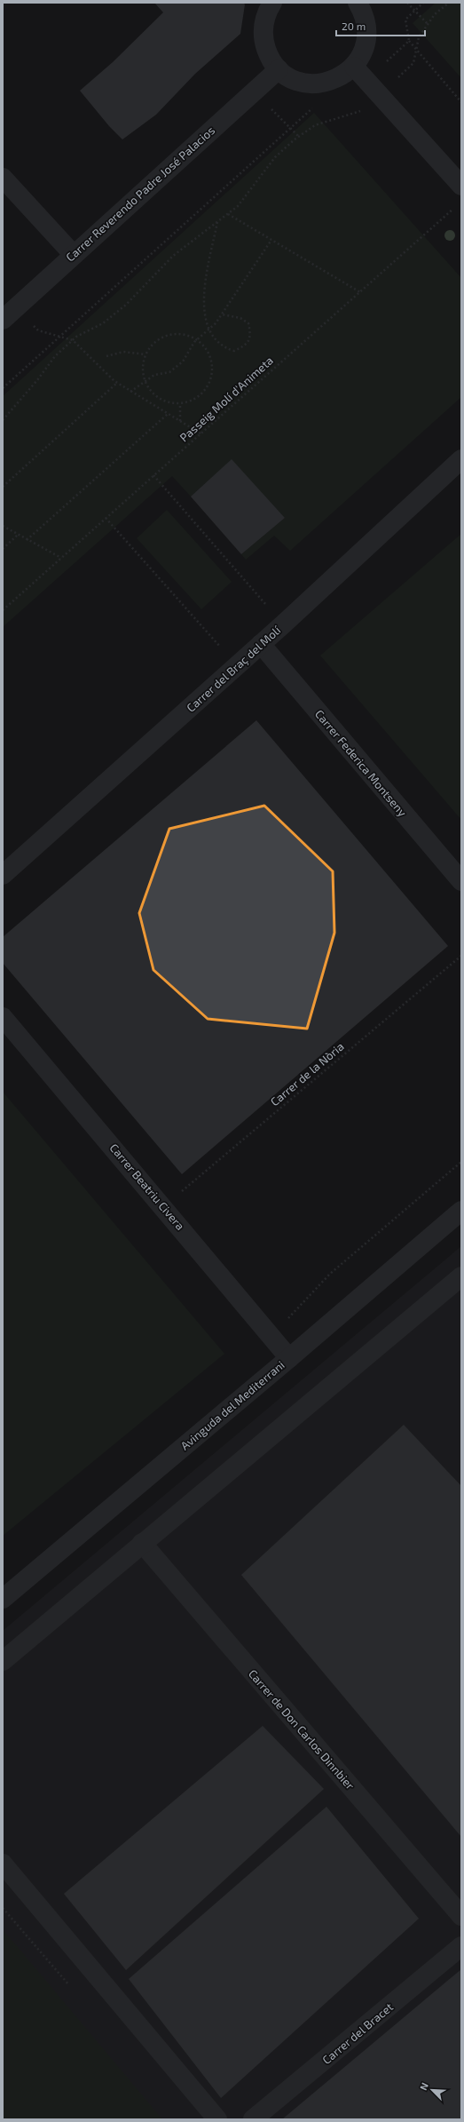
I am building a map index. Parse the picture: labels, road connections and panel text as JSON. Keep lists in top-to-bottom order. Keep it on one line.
{"streets":{"street":["Carrer Reverendo Padre José Palacios","Carrer del Braç del Molí","Carrer Federica Montseny","Carrer Beatriu Civera","Avinguda del Mediterrani","Carrer de Don Carlos Dinnbier","Carrer del Bracet"],"path":["Passeig Molí d'Animeta","Carrer de la Nòria"]},"crossings":[["Carrer del Braç del Molí","Carrer Federica Montseny"],["Carrer de la Nòria","Carrer Beatriu Civera"],["Carrer Beatriu Civera","Avinguda del Mediterrani"]],"scale_bar":"20 m","north":"top left"}
